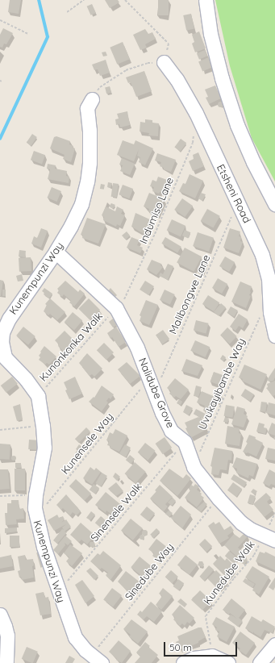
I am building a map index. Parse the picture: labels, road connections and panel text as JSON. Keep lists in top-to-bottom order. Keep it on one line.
{"streets":{"street":["Etsheni Road","Kunempunzi Way","Nalidube Grove"],"path":["Indumiso Lane","Malibongwe Lane","Kunonkonka Walk","Uvukayibambe Way","Kunensele Way","Sinensele Walk","Sinedube Way","Kunedube Walk"]},"crossings":[["Etsheni Road","Malibongwe Lane"],["Etsheni Road","Uvukayibambe Way"],["Indumiso Lane","Kunonkonka Walk"],["Indumiso Lane","Nalidube Grove"],["Kunempunzi Way","Kunonkonka Walk"],["Kunempunzi Way","Nalidube Grove"],["Kunempunzi Way","Kunensele Way"],["Kunempunzi Way","Sinensele Walk"],["Kunempunzi Way","Sinedube Way"],["Malibongwe Lane","Nalidube Grove"],["Kunonkonka Walk","Nalidube Grove"],["Nalidube Grove","Kunensele Way"],["Nalidube Grove","Sinensele Walk"]],"scale_bar":"50 m"}
